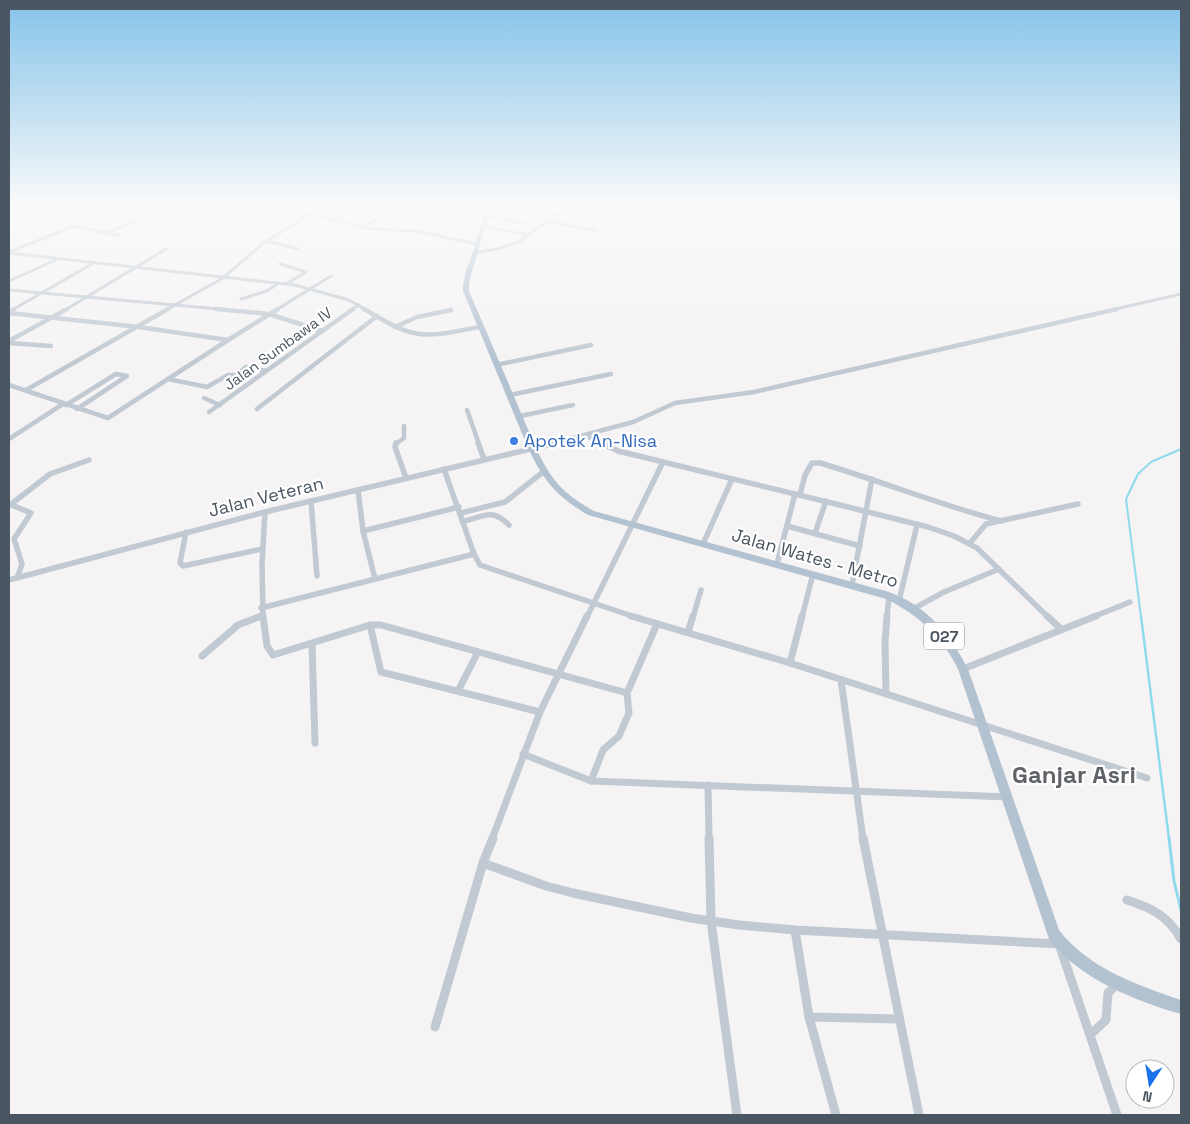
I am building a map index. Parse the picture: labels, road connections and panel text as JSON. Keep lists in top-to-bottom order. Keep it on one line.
{"streets":{"main road":["Jalan Wates - Metro","027"],"street":["Jalan Sumbawa IV","Jalan Veteran"]},"crossings":[["Jalan Veteran","Jalan Wates - Metro"]],"districts":["Ganjar Asri"],"places":["Apotek An-Nisa"],"north":"bottom"}
